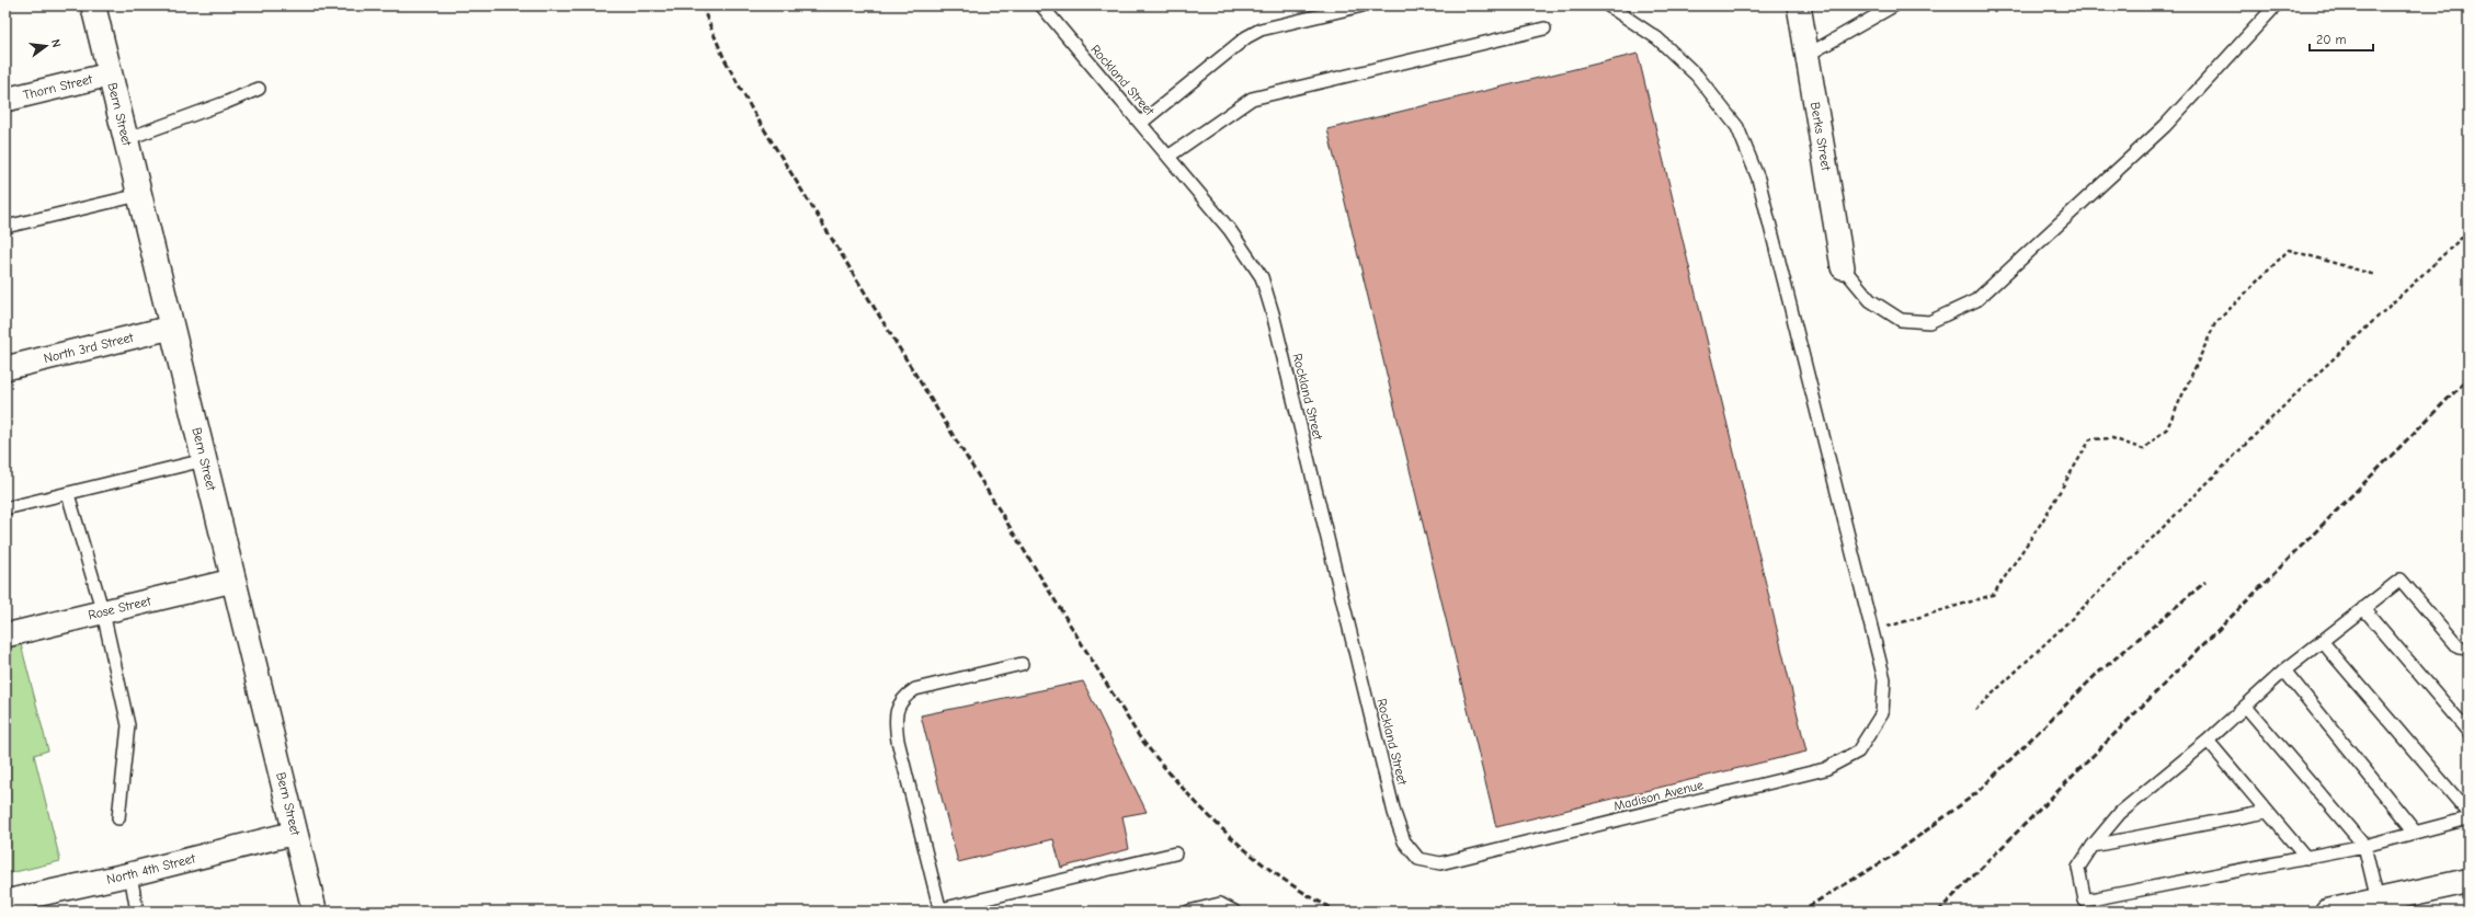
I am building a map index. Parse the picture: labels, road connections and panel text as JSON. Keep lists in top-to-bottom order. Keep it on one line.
{"streets":{"street":["Thorn Street","Bern Street","Berks Street","North 3rd Street","Rose Street","North 4th Street"],"lane":["Rockland Street","Madison Avenue"]},"crossings":[["Rockland Street","Madison Avenue"],["Thorn Street","Bern Street"],["Bern Street","North 3rd Street"],["Bern Street","Rose Street"],["Bern Street","North 4th Street"]],"scale_bar":"20 m","north":"right"}
